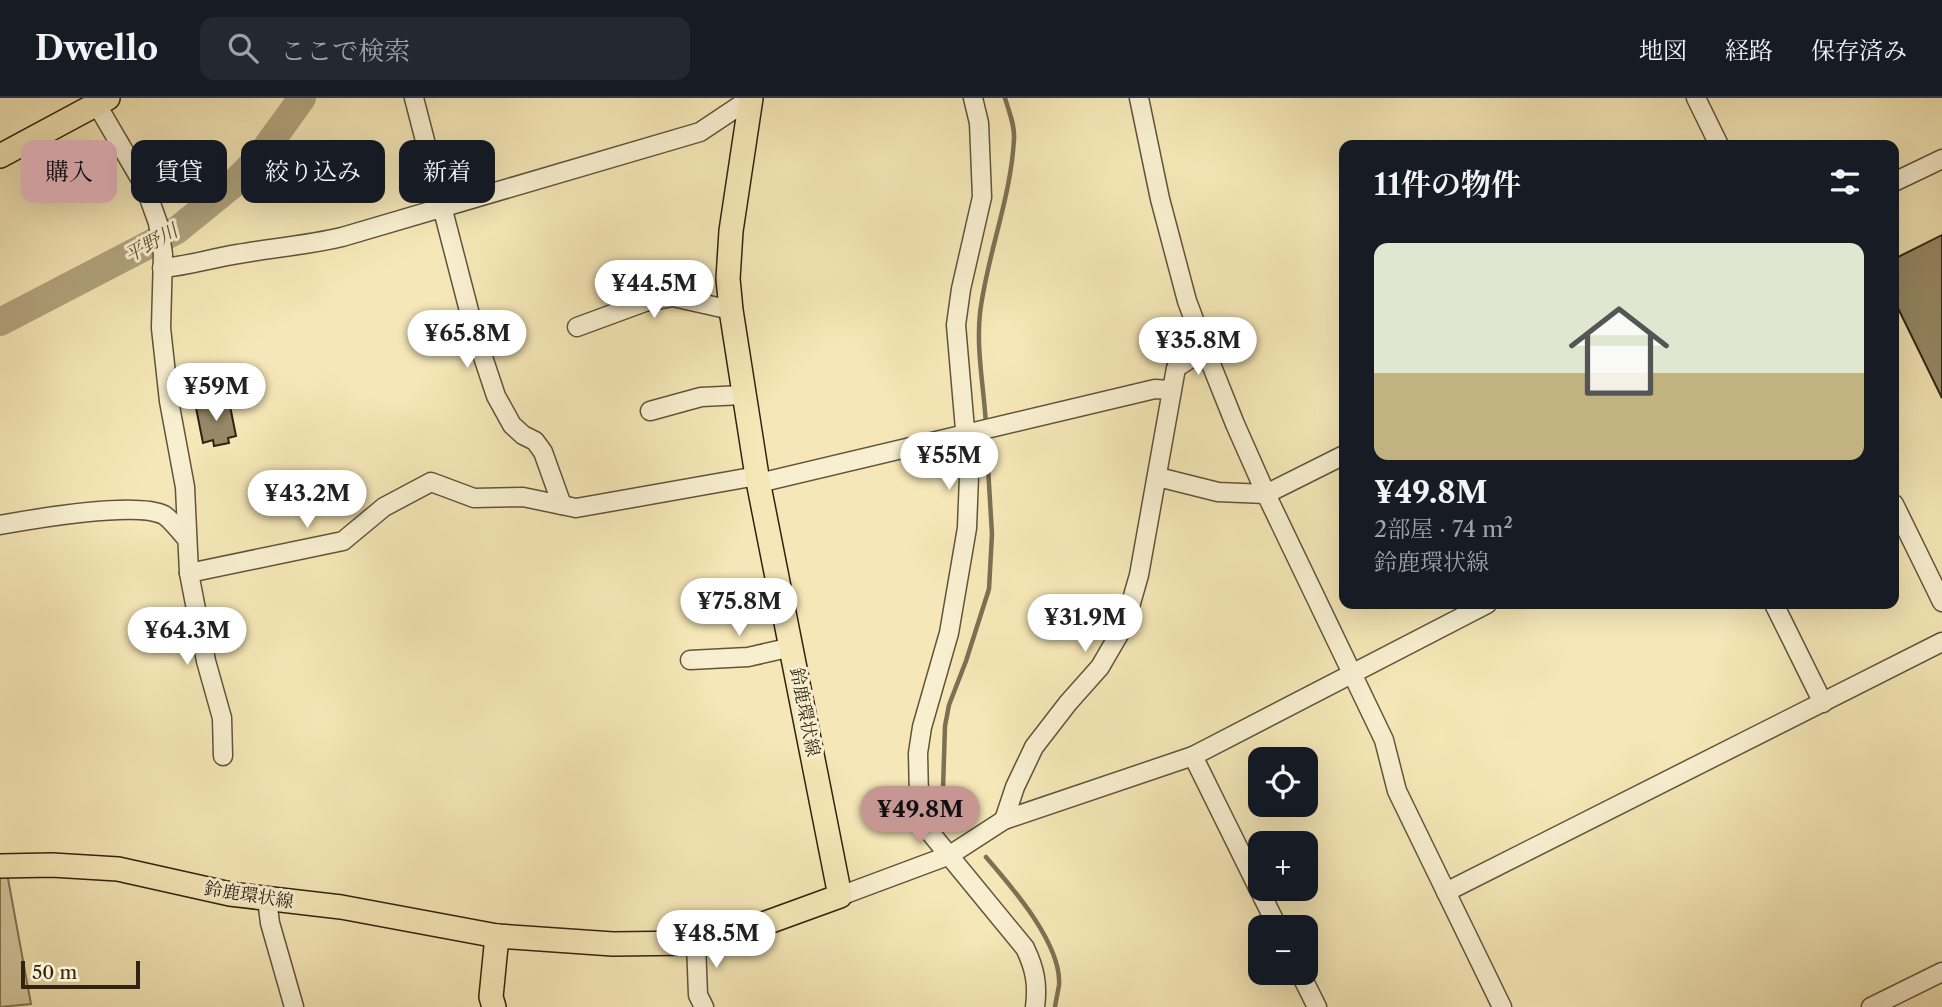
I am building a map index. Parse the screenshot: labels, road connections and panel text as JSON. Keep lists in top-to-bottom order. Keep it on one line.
{"streets":{"main road":["鈴鹿環状線"]},"water":["平野川"],"scale_bar":"50 m","page":{"header":"Dwello","search":"ここで検索","nav":["地図","経路","保存済み"],"chip":["購入","賃貸","絞り込み","新着"],"heading":"11件の物件","list":[{"name":"¥49.8M","note":"2部屋 · 74 m² · 鈴鹿環状線"}],"price":["¥44.5M","¥65.8M","¥35.8M","¥59M","¥55M","¥43.2M","¥75.8M","¥31.9M","¥64.3M","¥49.8M","¥48.5M"],"map_buttons":["+","−"],"scale":"50 m"}}
